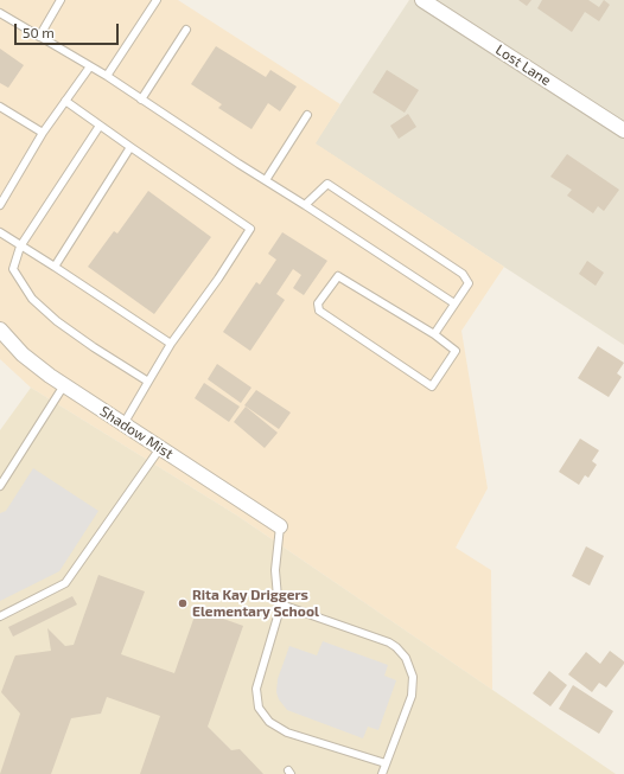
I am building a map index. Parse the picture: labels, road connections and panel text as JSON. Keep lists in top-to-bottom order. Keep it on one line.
{"streets":{"street":["Lost Lane","Shadow Mist"]},"places":["Rita Kay Driggers Elementary School"],"scale_bar":"50 m"}
